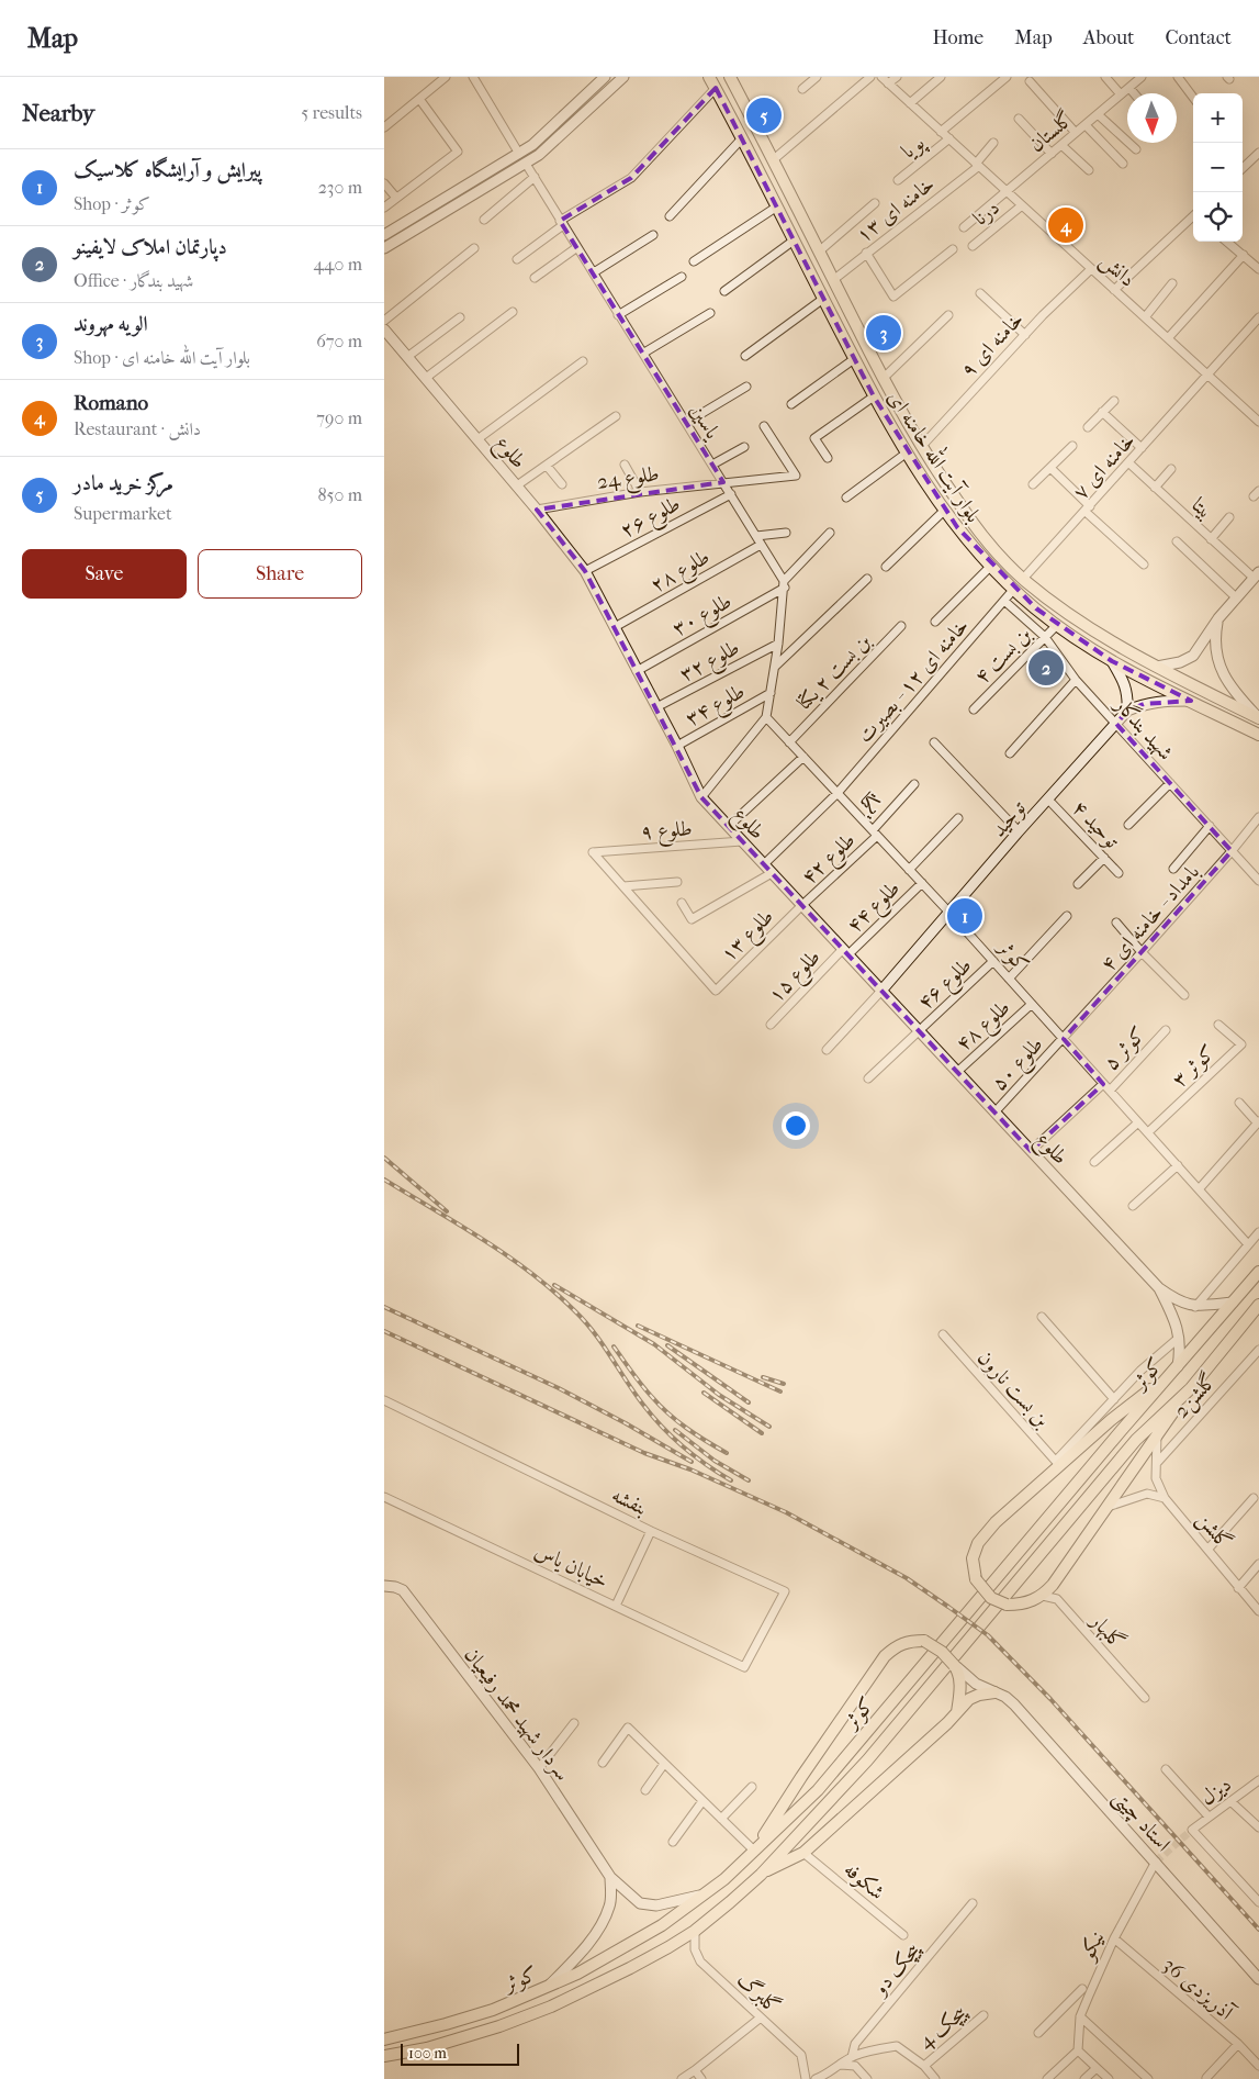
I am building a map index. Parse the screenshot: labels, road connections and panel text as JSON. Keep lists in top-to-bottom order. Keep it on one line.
{"streets":{"main road":["بلوار آیت الله خامنه ای","کوثر"],"street":["گلستان","پویا","خامنه ای ۱۳","درنا","دانش","خامنه ای ۹","یاسین","طلوع","خامنه ای ۷","طلوع 24","بیتا","طلوع ۲۶","طلوع ۲۸","طلوع ۳۰","بن بست ۴","طلوع ۳۲","بن بست ۲ یکتا","خامنه ای ۱۲ - بصیرت","طلوع ۳۴","شهید بندگار","یکتا","توحید","توحید ۴","طلوع ۹","طلوع ۴۲","طلوع ۴۴","بامداد - خامنه ای ۴","طلوع ۱۳","طلوع ۱۵","طلوع ۴۶","طلوع ۴۸","کوثر ۵","طلوع ۵۰","کوثر ۳","بن بست نارون","گلشن2","بنفشه","گلشن","خیابان یاس","گلبهار","سردار شهید محمد رفیعیان","دیزل","استاد چیتی","شکوفه","نیکو","پیچک دو","آذریزدی 36","گلبرگ","پیچک 4"]},"crossings":[["گلستان","دانش"],["پویا","دانش"],["خامنه ای ۱۳","دانش"],["خامنه ای ۱۳","بلوار آیت الله خامنه ای"],["درنا","دانش"],["دانش","خامنه ای ۹"],["دانش","خامنه ای ۷"],["خامنه ای ۹","بلوار آیت الله خامنه ای"],["یاسین","طلوع 24"],["یاسین","طلوع ۲۶"],["یاسین","طلوع ۲۸"],["یاسین","طلوع ۳۰"],["طلوع","طلوع 24"],["طلوع","طلوع ۲۶"],["طلوع","طلوع ۲۸"],["طلوع","طلوع ۳۰"],["طلوع","طلوع ۳۲"],["طلوع","خامنه ای ۱۲ - بصیرت"],["طلوع","طلوع ۳۴"],["طلوع","توحید"],["طلوع","طلوع ۹"],["طلوع","طلوع ۴۲"],["طلوع","طلوع ۴۴"],["طلوع","طلوع ۱۳"],["طلوع","طلوع ۱۵"],["طلوع","طلوع ۴۶"],["طلوع","طلوع ۴۸"],["طلوع","کوثر ۵"],["طلوع","طلوع ۵۰"],["بلوار آیت الله خامنه ای","خامنه ای ۷"],["بلوار آیت الله خامنه ای","بن بست ۴"],["بلوار آیت الله خامنه ای","خامنه ای ۱۲ - بصیرت"],["خامنه ای ۷","بیتا"],["بن بست ۴","شهید بندگار"],["بن بست ۲ یکتا","یکتا"],["خامنه ای ۱۲ - بصیرت","شهید بندگار"],["خامنه ای ۱۲ - بصیرت","یکتا"],["شهید بندگار","توحید"],["شهید بندگار","بامداد - خامنه ای ۴"],["یکتا","توحید"],["یکتا","طلوع ۴۲"],["یکتا","طلوع ۴۴"],["یکتا","کوثر"],["توحید","توحید ۴"],["توحید","کوثر"],["طلوع ۹","طلوع ۱۳"],["طلوع ۴۲","طلوع ۱۳"],["طلوع ۴۴","طلوع ۱۵"],["بامداد - خامنه ای ۴","کوثر"],["بامداد - خامنه ای ۴","طلوع ۵۰"],["کوثر","طلوع ۴۶"],["کوثر","طلوع ۴۸"],["کوثر","کوثر ۵"],["کوثر","طلوع ۵۰"],["کوثر","کوثر ۳"],["کوثر","سردار شهید محمد رفیعیان"],["کوثر","گلبرگ"],["بنفشه","خیابان یاس"],["استاد چیتی","نیکو"],["نیکو","آذریزدی 36"]],"scale_bar":"100 m","north":"bottom","page":{"header":"Map","nav":["Home","Map","About","Contact"],"heading":["Nearby","5 results"],"map_buttons":["+","−"],"pins":["5","4","3","2","1"],"list":[{"mark":"1","name":"پیرایش و آرایشگاه کلاسیک","note":"Shop · کوثر","value":"230 m"},{"mark":"2","name":"دپارتمان املاک لایفینو","note":"Office · شهید بندگار","value":"440 m"},{"mark":"3","name":"الویه مهروند","note":"Shop · بلوار آیت الله خامنه ای","value":"670 m"},{"mark":"4","name":"Romano","note":"Restaurant · دانش","value":"790 m"},{"mark":"5","name":"مرکز خرید مادر","note":"Supermarket","value":"850 m"}],"buttons":["Save","Share"],"scale":"100 m"}}
